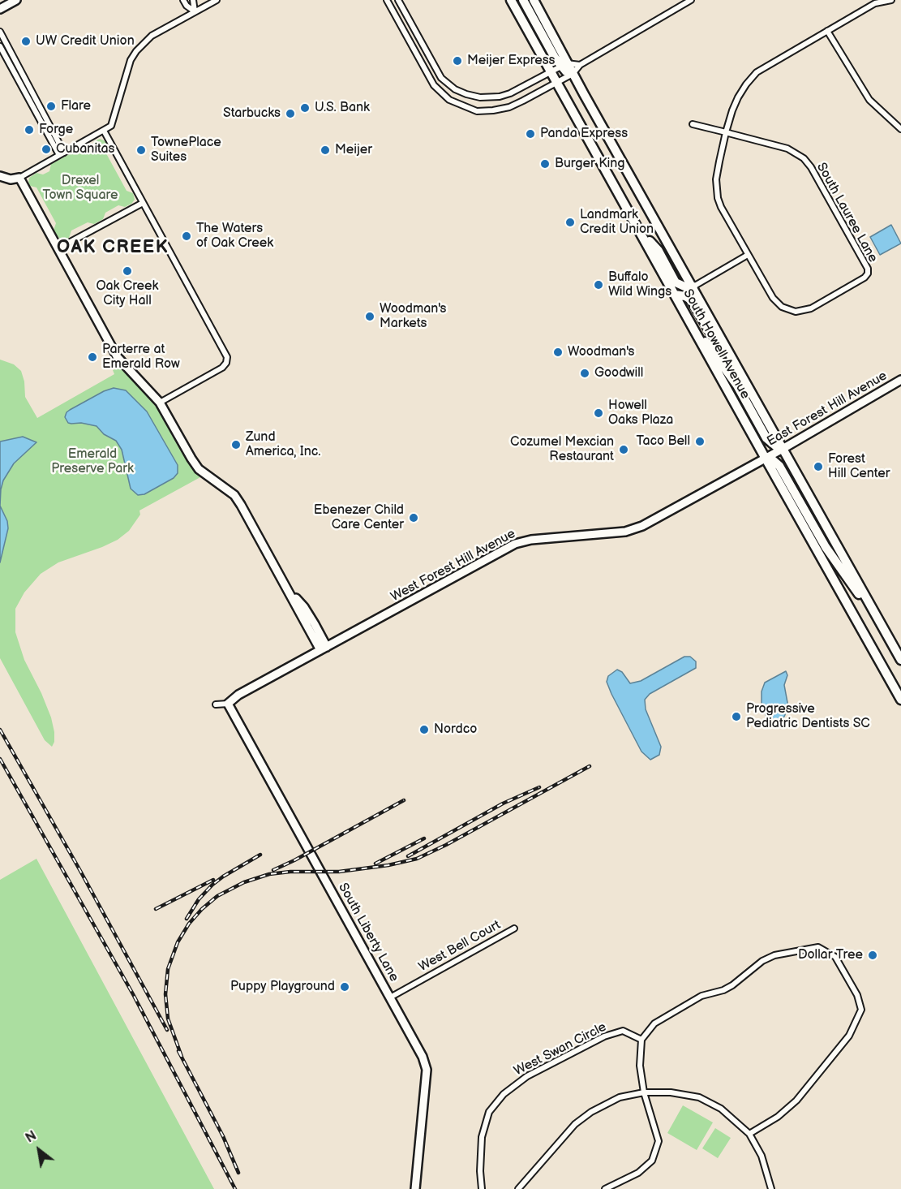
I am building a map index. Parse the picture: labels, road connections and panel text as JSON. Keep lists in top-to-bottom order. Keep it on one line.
{"streets":{"main road":["South Howell Avenue"],"street":["South Lauree Lane","East Forest Hill Avenue","West Forest Hill Avenue","South Liberty Lane","West Bell Court","West Swan Circle"]},"crossings":[["South Howell Avenue","East Forest Hill Avenue"],["South Howell Avenue","West Forest Hill Avenue"],["East Forest Hill Avenue","West Forest Hill Avenue"],["West Forest Hill Avenue","South Liberty Lane"],["South Liberty Lane","West Bell Court"]],"districts":["OAK CREEK"],"parks":["Drexel Town Square","Emerald Preserve Park"],"places":["UW Credit Union","Meijer Express","Flare","U.S. Bank","Starbucks","Forge","Panda Express","Cubanitas","TownePlace Suites","Meijer","Burger King","Landmark Credit Union","The Waters of Oak Creek","Oak Creek City Hall","Buffalo Wild Wings","Woodman's Markets","Woodman's","Parterre at Emerald Row","Goodwill","Howell Oaks Plaza","Taco Bell","Zund America, Inc.","Cozumel Mexcian Restaurant","Forest Hill Center","Ebenezer Child Care Center","Progressive Pediatric Dentists SC","Nordco","Dollar Tree","Puppy Playground"],"north":"top left"}
